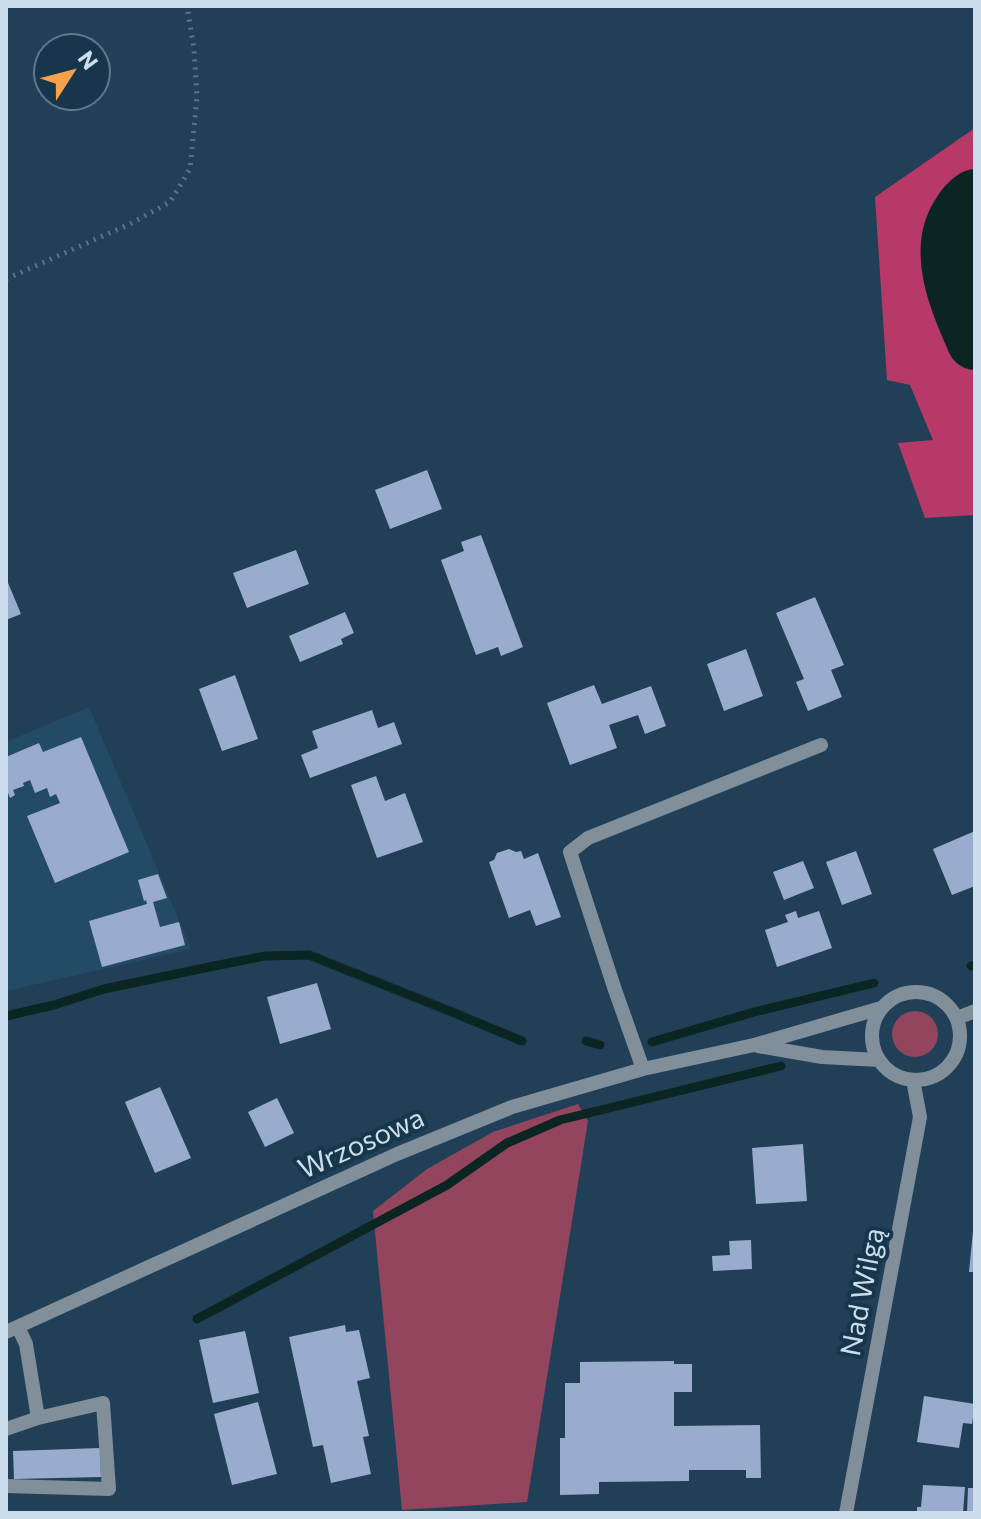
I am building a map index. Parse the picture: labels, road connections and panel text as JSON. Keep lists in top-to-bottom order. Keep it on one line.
{"streets":{"street":["Wrzosowa","Nad Wilgą"]},"crossings":[["Wrzosowa","Nad Wilgą"]],"north":"top right"}
